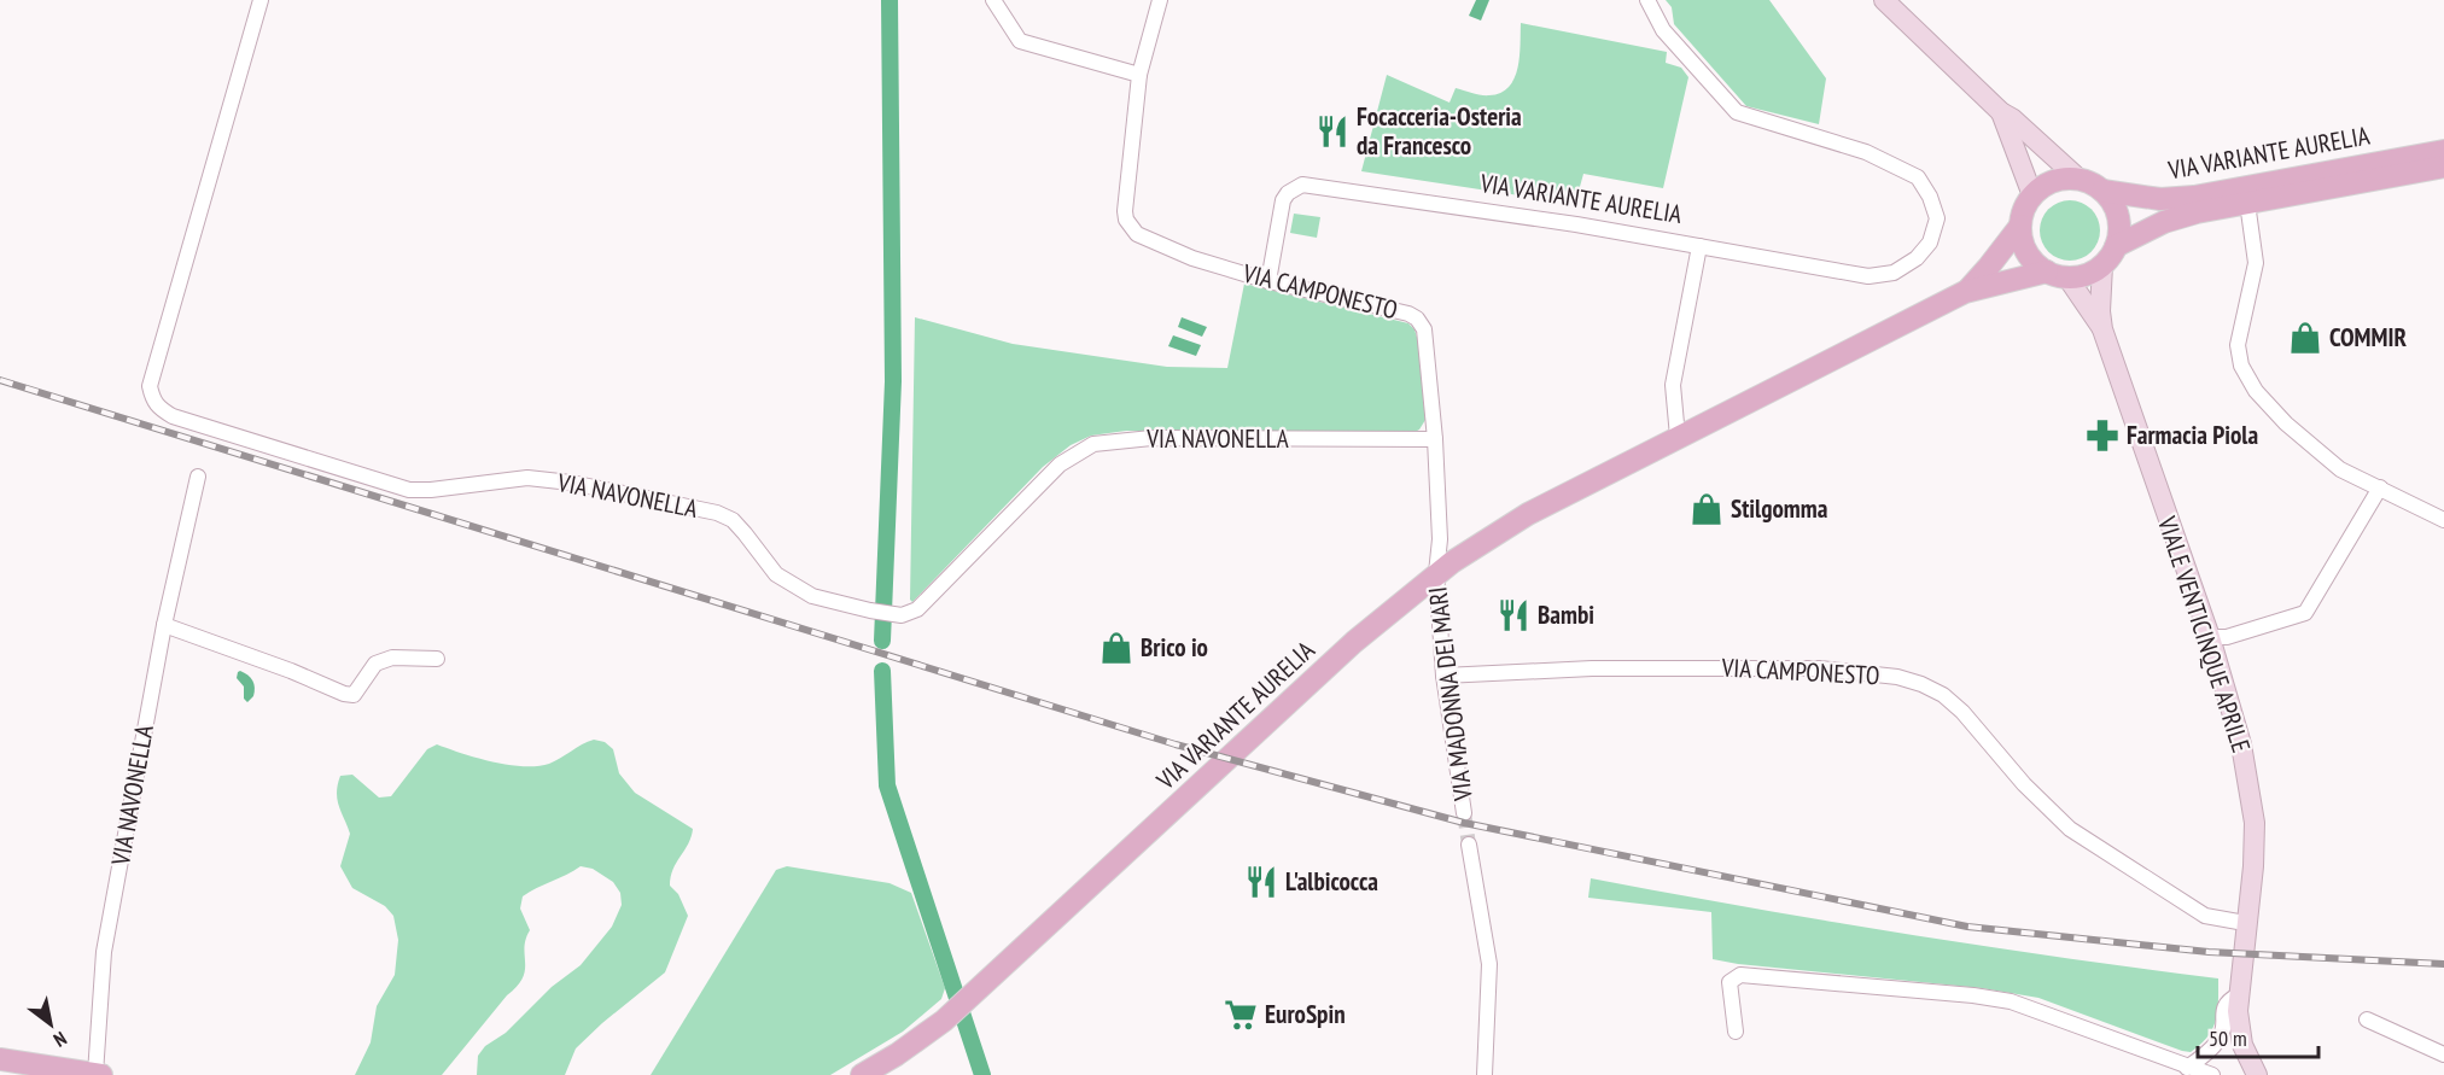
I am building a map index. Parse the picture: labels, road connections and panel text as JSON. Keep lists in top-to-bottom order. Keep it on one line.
{"streets":{"main road":["VIA VARIANTE AURELIA","VIALE VENTICINQUE APRILE"],"street":["VIA CAMPONESTO","VIA NAVONELLA","VIA MADONNA DEI MARI"]},"crossings":[["VIA VARIANTE AURELIA","VIA CAMPONESTO"],["VIA VARIANTE AURELIA","VIALE VENTICINQUE APRILE"],["VIA VARIANTE AURELIA","VIA MADONNA DEI MARI"],["VIA CAMPONESTO","VIA NAVONELLA"],["VIA CAMPONESTO","VIALE VENTICINQUE APRILE"],["VIA CAMPONESTO","VIA MADONNA DEI MARI"]],"places":{"restaurant":["Focacceria-Osteria da Francesco","Bambi","L'albicocca"],"shop":["COMMIR","Stilgomma","Brico io"],"pharmacy":["Farmacia Piola"],"supermarket":["EuroSpin"]},"scale_bar":"50 m","north":"bottom right"}
